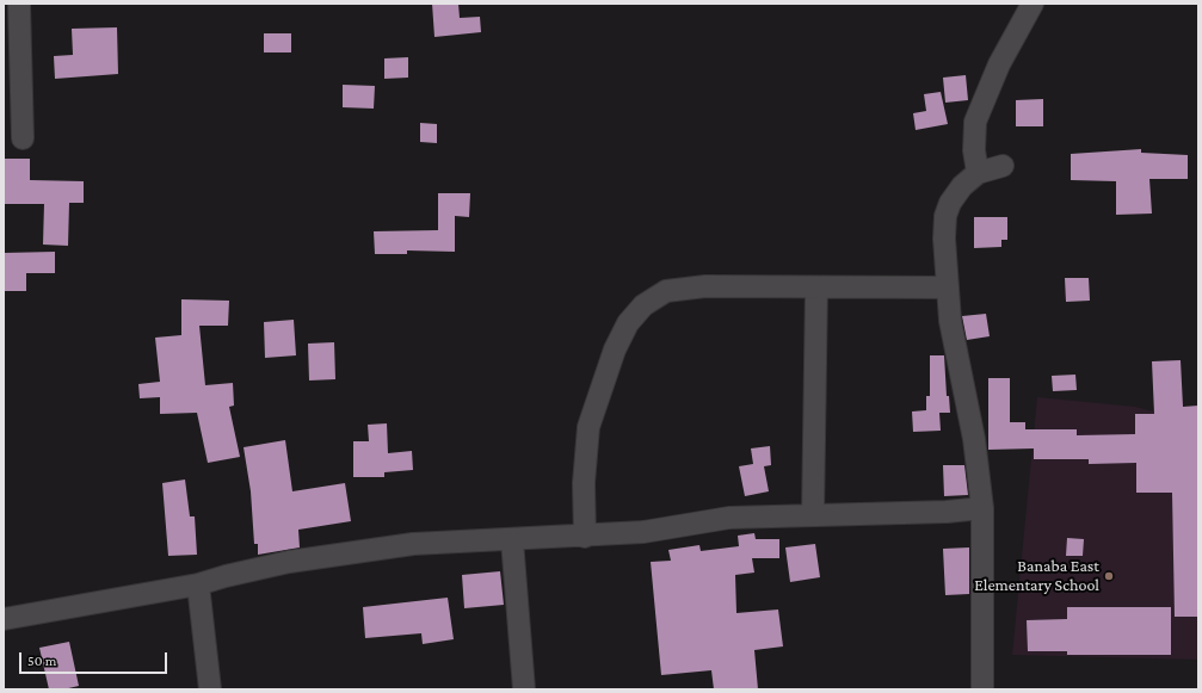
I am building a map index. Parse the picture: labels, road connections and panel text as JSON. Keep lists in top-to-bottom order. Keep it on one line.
{"places":["Banaba East Elementary School"],"scale_bar":"50 m"}
